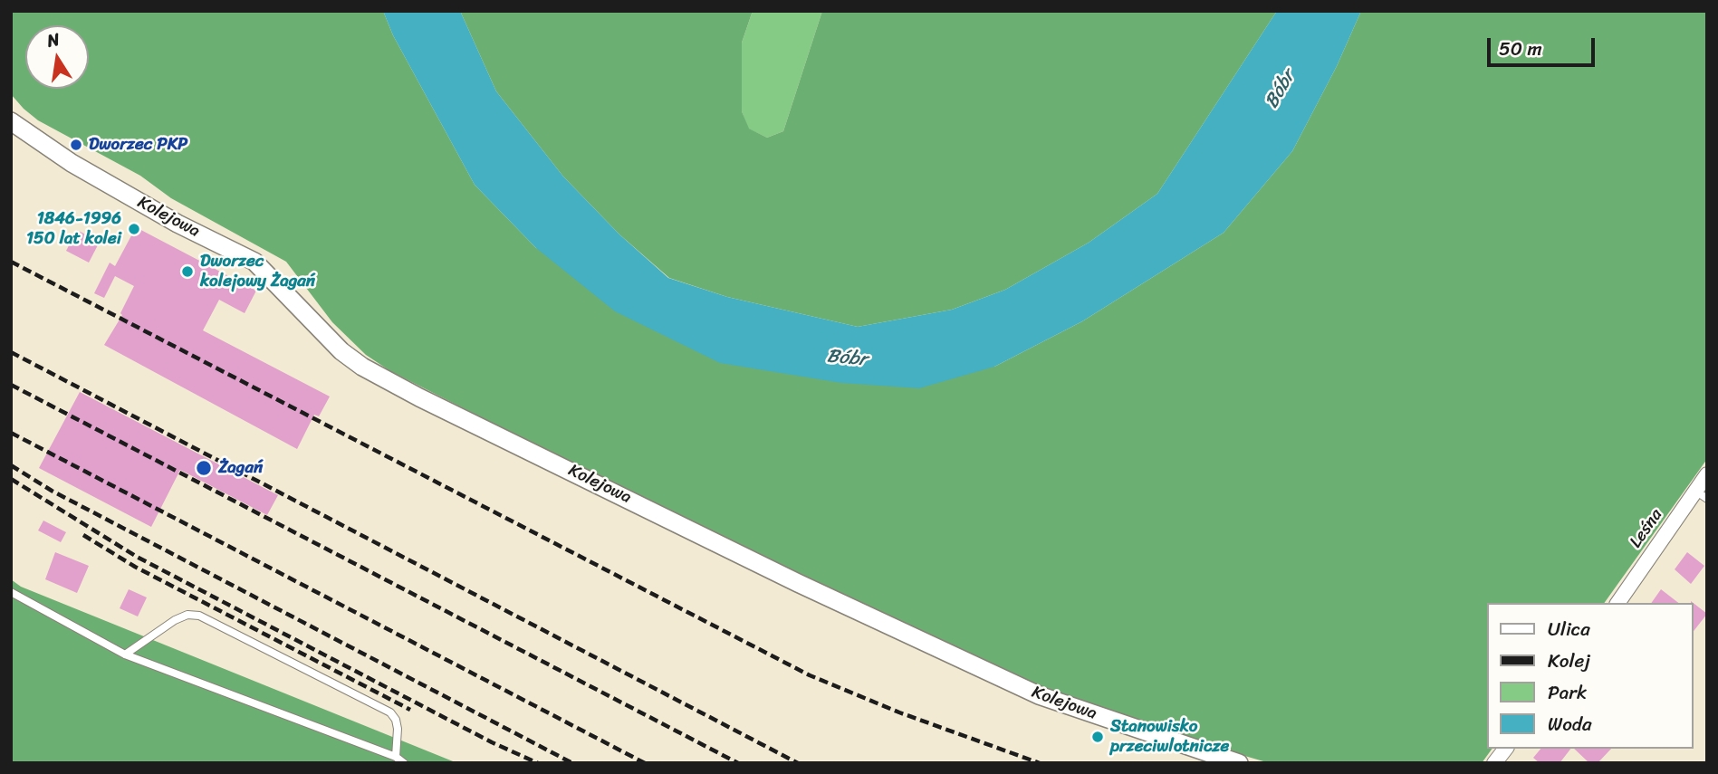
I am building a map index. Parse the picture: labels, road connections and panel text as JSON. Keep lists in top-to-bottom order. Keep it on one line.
{"streets":{"street":["Kolejowa","Leśna"]},"water":["Bóbr"],"places":["Dworzec PKP","1846-1996 150 lat kolei","Dworzec kolejowy Żagań","Żagań","Stanowisko przeciwlotnicze"],"legend":["Ulica","Kolej","Park","Woda"],"scale_bar":"50 m","north":"top"}
